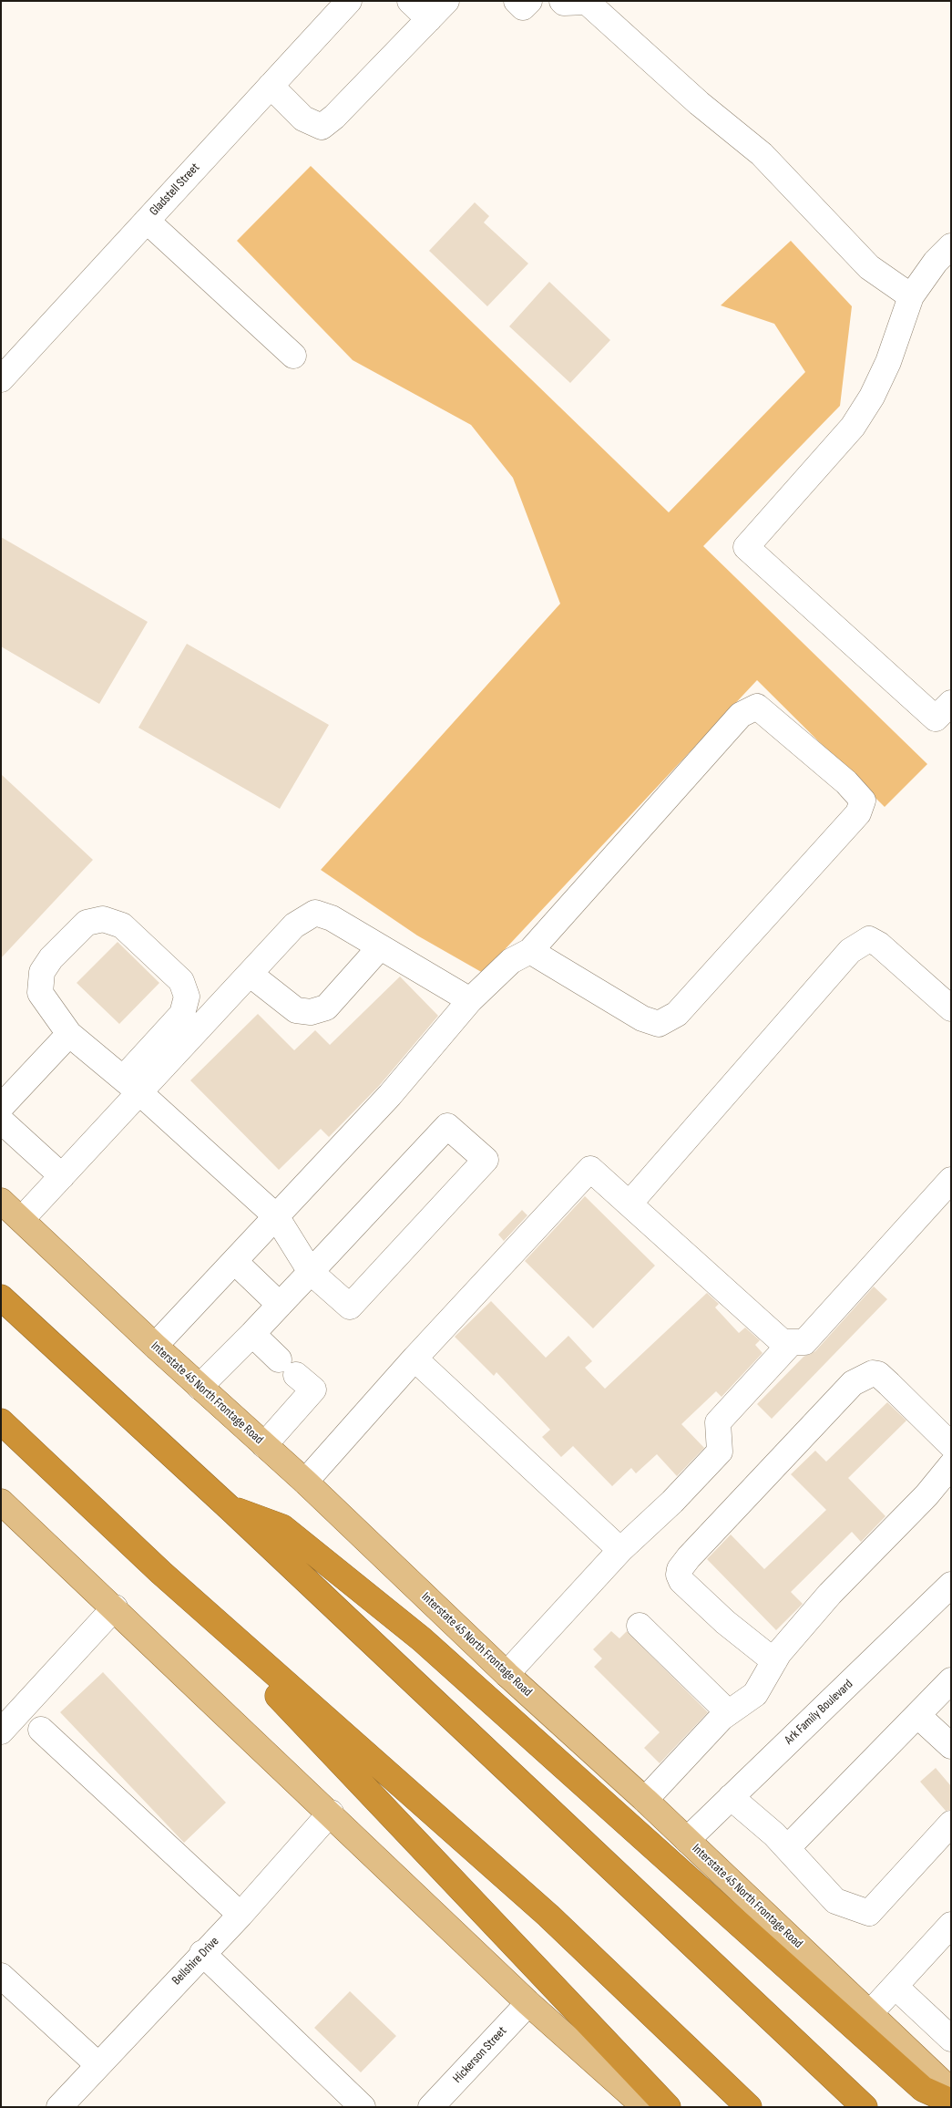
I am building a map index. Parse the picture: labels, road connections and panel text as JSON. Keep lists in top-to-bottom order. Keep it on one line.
{"streets":{"main road":["Interstate 45 North Frontage Road"],"street":["Gladstell Street","Ark Family Boulevard","Bellshire Drive","Hickerson Street"]},"crossings":[["Interstate 45 North Frontage Road","Ark Family Boulevard"]]}
